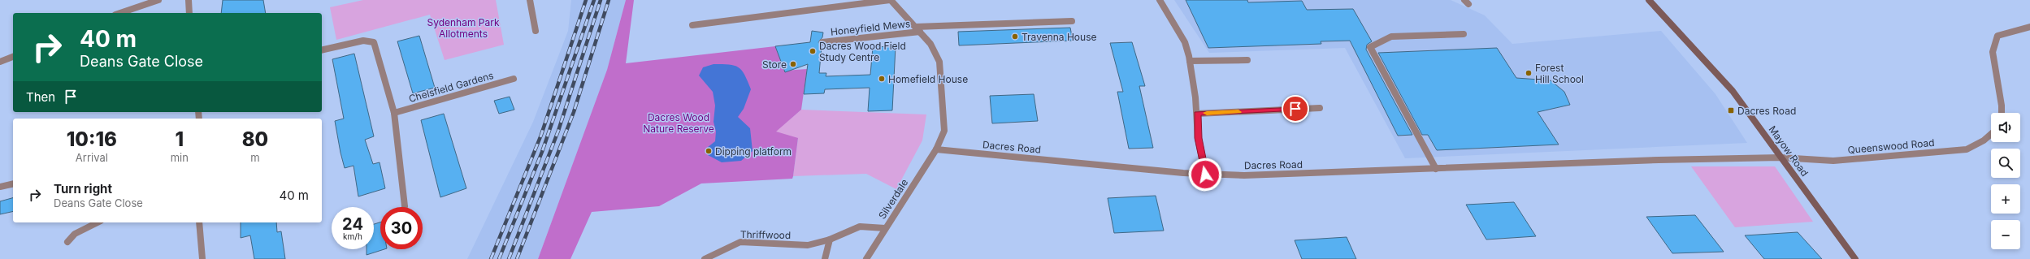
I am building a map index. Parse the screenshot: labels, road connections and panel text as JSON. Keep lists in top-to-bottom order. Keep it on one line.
{"streets":{"street":["Honeyfield Mews","Chelsfield Gardens","Queenswood Road","Dacres Road","Mayow Road","Silverdale","Thriffwood"]},"crossings":[["Queenswood Road","Dacres Road"],["Queenswood Road","Mayow Road"],["Dacres Road","Mayow Road"],["Dacres Road","Silverdale"],["Silverdale","Thriffwood"]],"parks":["Sydenham Park Allotments","Dacres Wood Nature Reserve"],"places":{"other":["Travenna House","Dacres Wood Field Study Centre","Store","Forest Hill School","Homefield House","Dipping platform"],"transit":["Dacres Road"]},"page":{"turn":["40 m","Deans Gate Close"],"then":"Then","map_buttons":["+","−"],"eta":["10:16","Arrival","1","min","80","m"],"list":[{"name":"Turn right","note":"Deans Gate Close","value":"40 m"}],"speed":"24 km/h","limit":"30"}}
